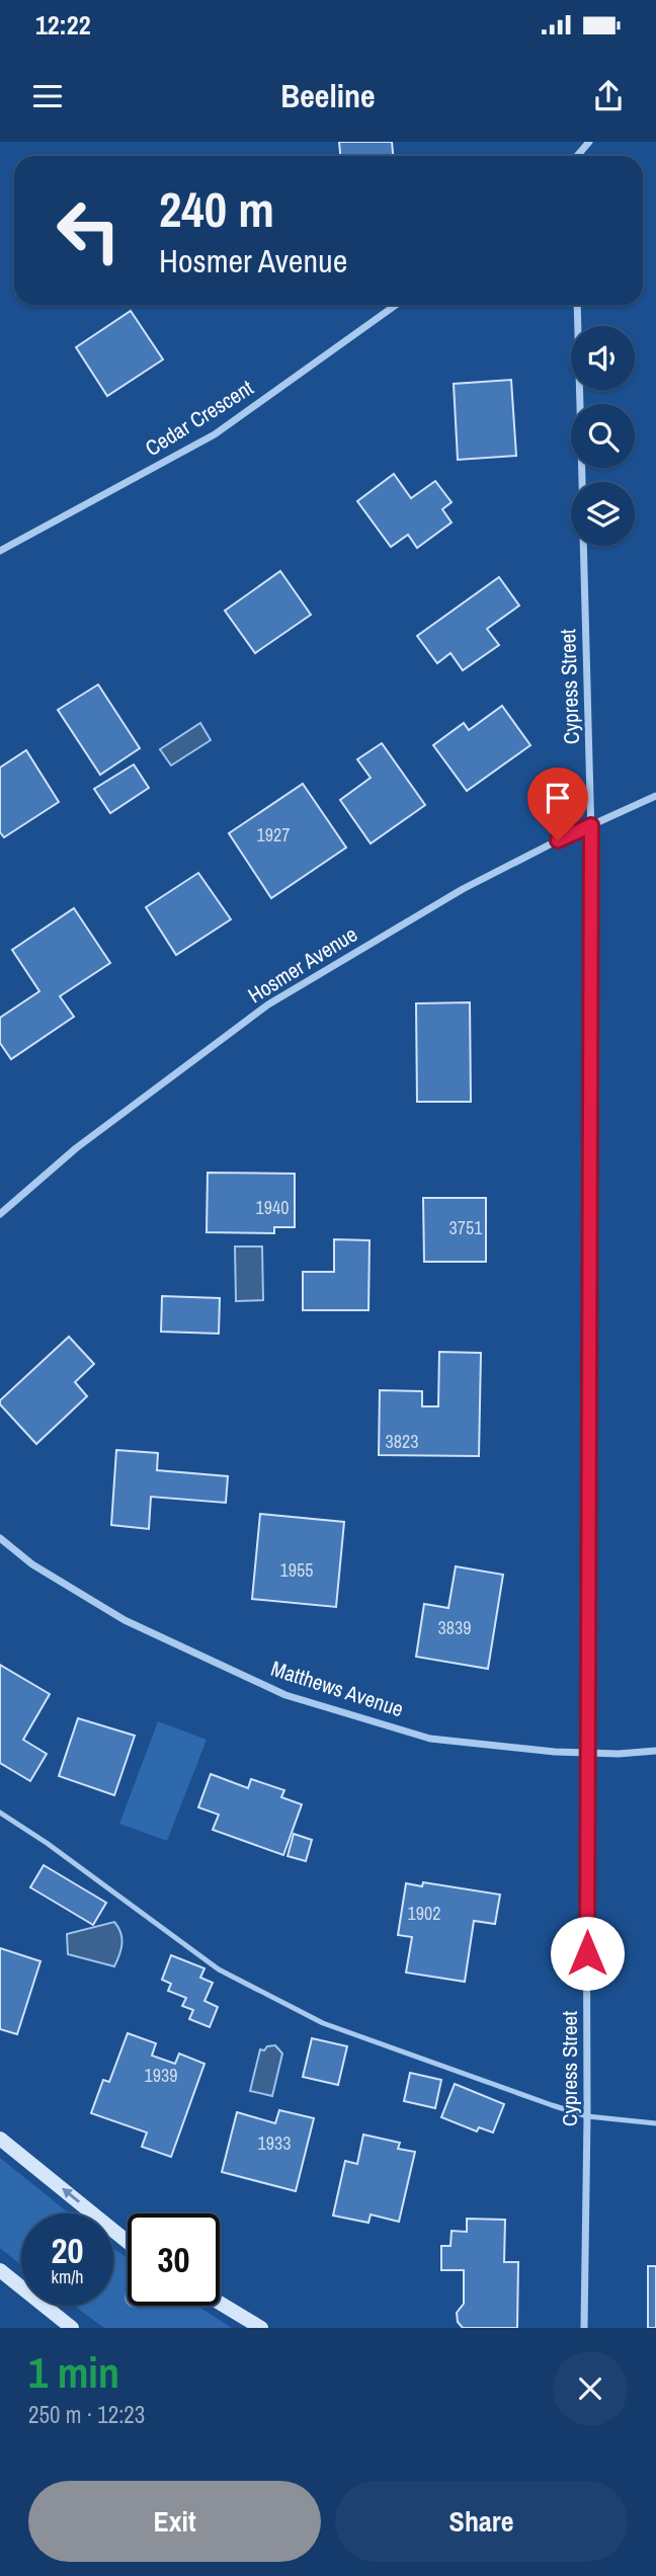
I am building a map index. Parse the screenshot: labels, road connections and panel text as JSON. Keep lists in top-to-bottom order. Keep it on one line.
{"streets":{"street":["Cedar Crescent","Cypress Street","Hosmer Avenue","Matthews Avenue"]},"crossings":[["Cypress Street","Hosmer Avenue"],["Cypress Street","Matthews Avenue"]],"house_numbers":["1927","1940","3751","3823","1955","3839","1902","1939","1933"],"page":{"status":"12:22","header":"Beeline","turn":["240 m","Hosmer Avenue"],"speed":"20 km/h","limit":"30","heading":["1 min","250 m · 12:23"],"buttons":["Exit","Share"]}}
